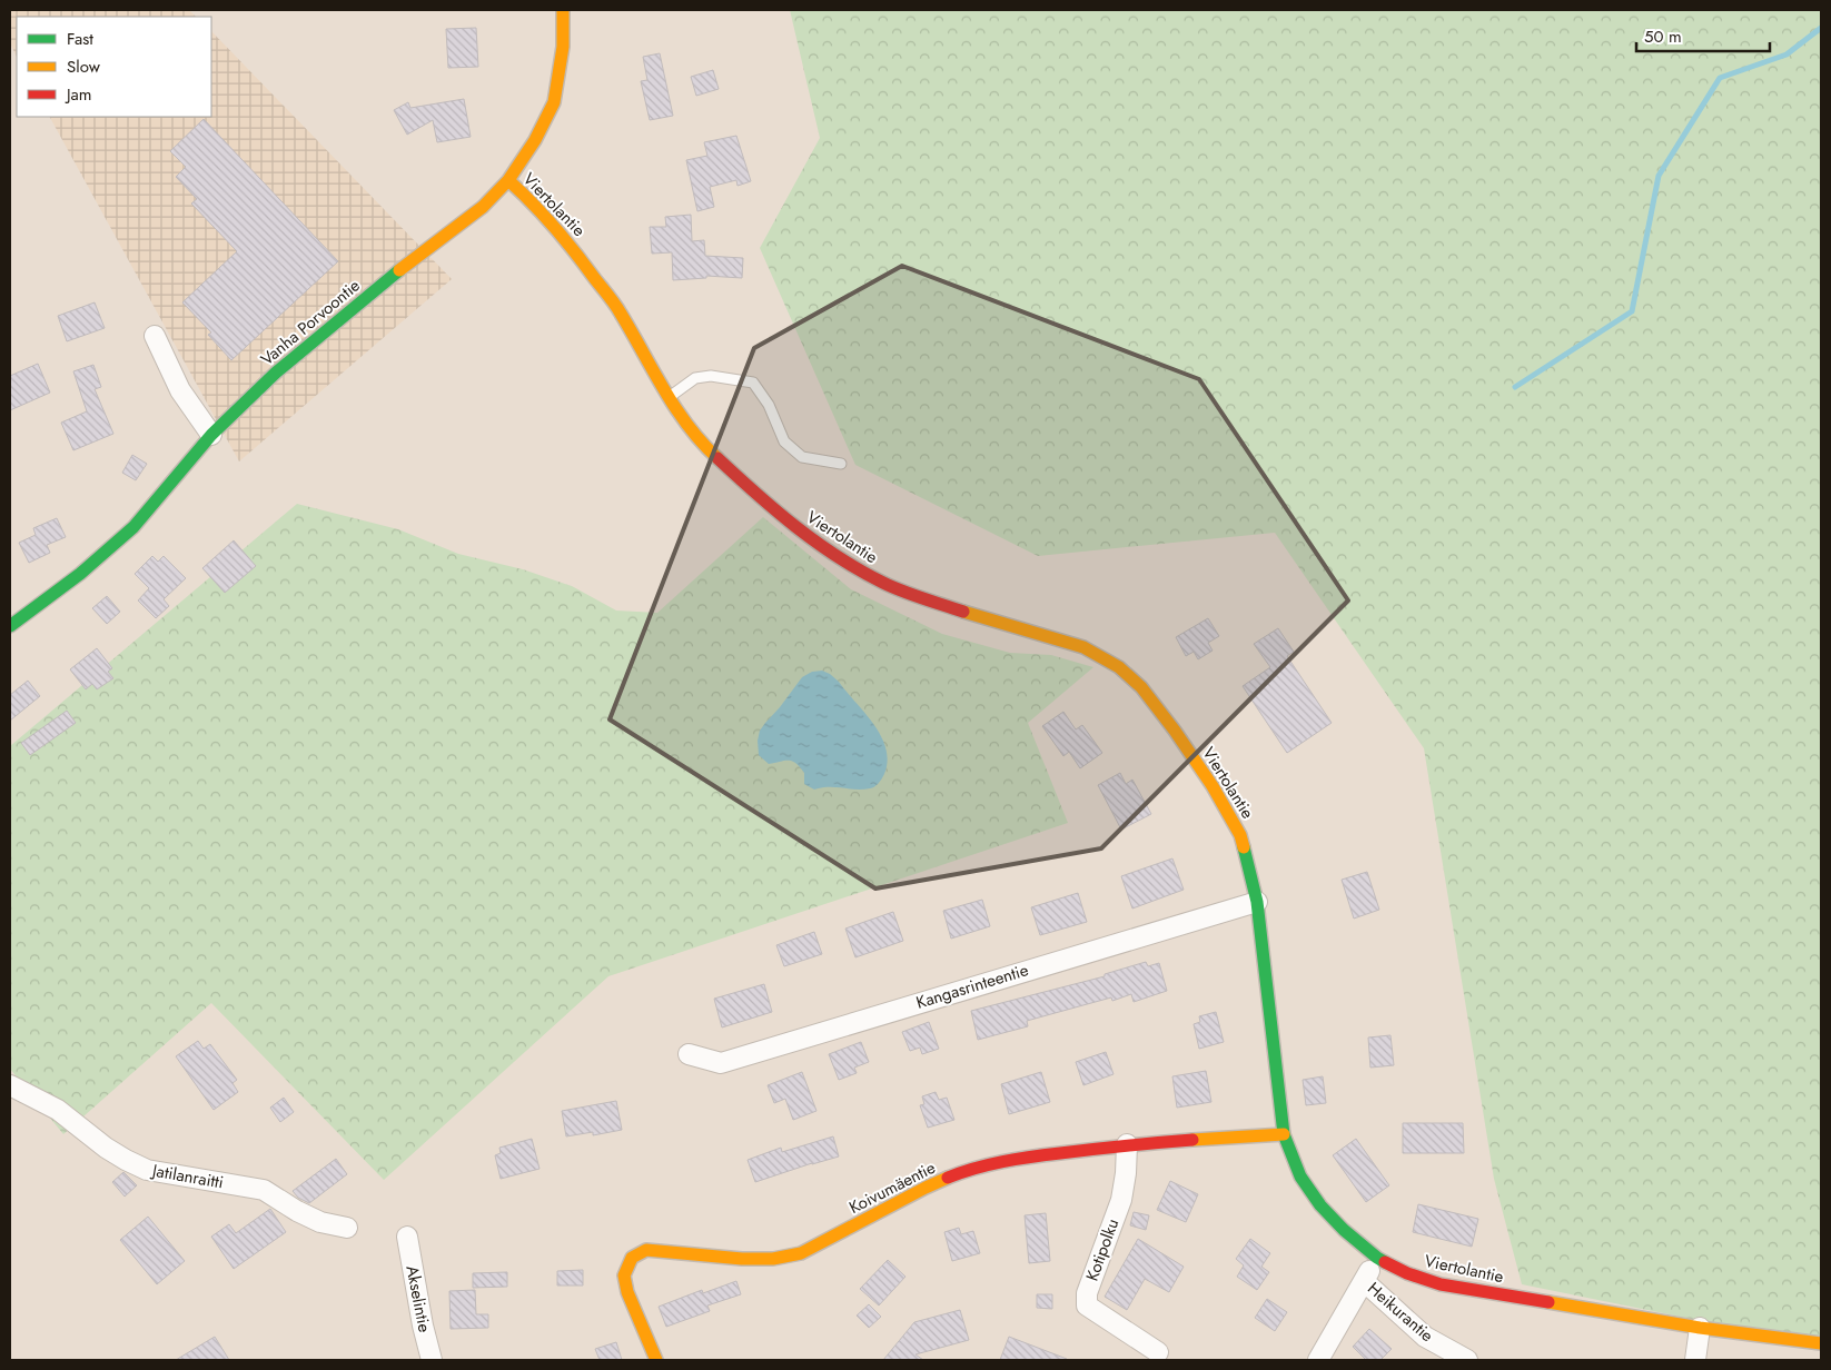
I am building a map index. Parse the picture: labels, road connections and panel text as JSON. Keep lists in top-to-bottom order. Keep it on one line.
{"streets":{"street":["Viertolantie","Vanha Porvoontie","Kangasrinteentie","Jatilanraitti","Koivumäentie","Kotipolku","Akselintie","Heikurantie"]},"crossings":[["Viertolantie","Vanha Porvoontie"],["Viertolantie","Kangasrinteentie"],["Viertolantie","Koivumäentie"],["Koivumäentie","Kotipolku"]],"legend":["Fast","Slow","Jam"],"scale_bar":"50 m"}
